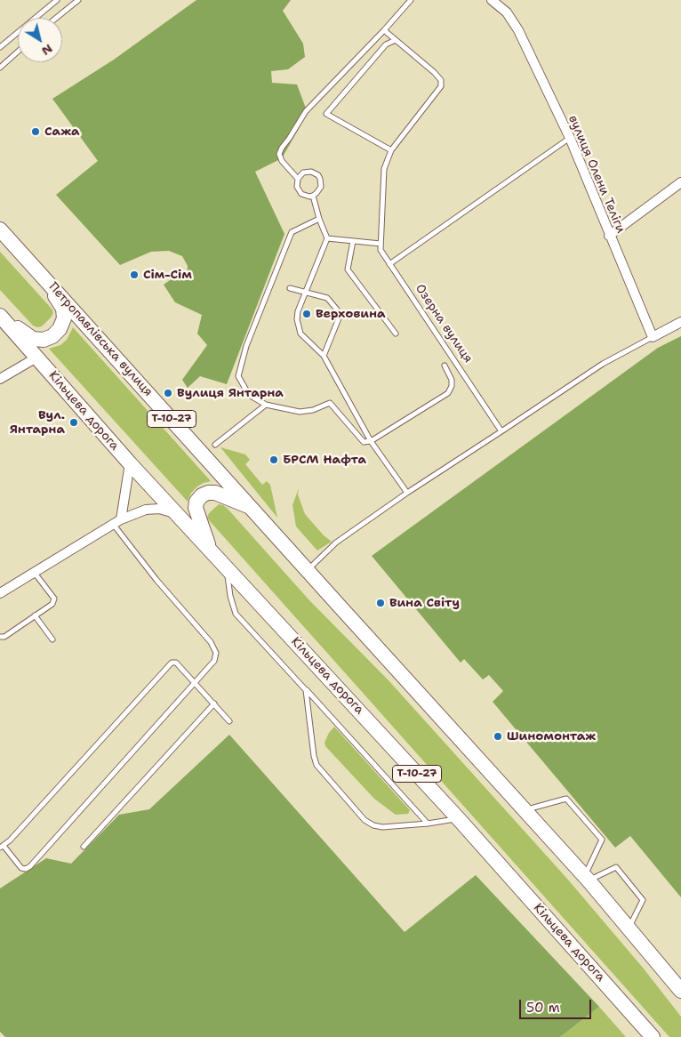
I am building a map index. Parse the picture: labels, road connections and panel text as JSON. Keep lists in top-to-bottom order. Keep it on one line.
{"streets":{"highway":["Петропавлівська вулиця","Кільцева дорога","Т-10-27"],"street":["вулиця Олени Теліги"],"lane":["Озерна вулиця"]},"crossings":[["Петропавлівська вулиця","Т-10-27"]],"places":["Сажа","Сім-Сім","Верховина","Вулиця Янтарна","Вул. Янтарна","БРСМ Нафта","Вина Світу","Шиномонтаж"],"scale_bar":"50 m","north":"bottom right"}
